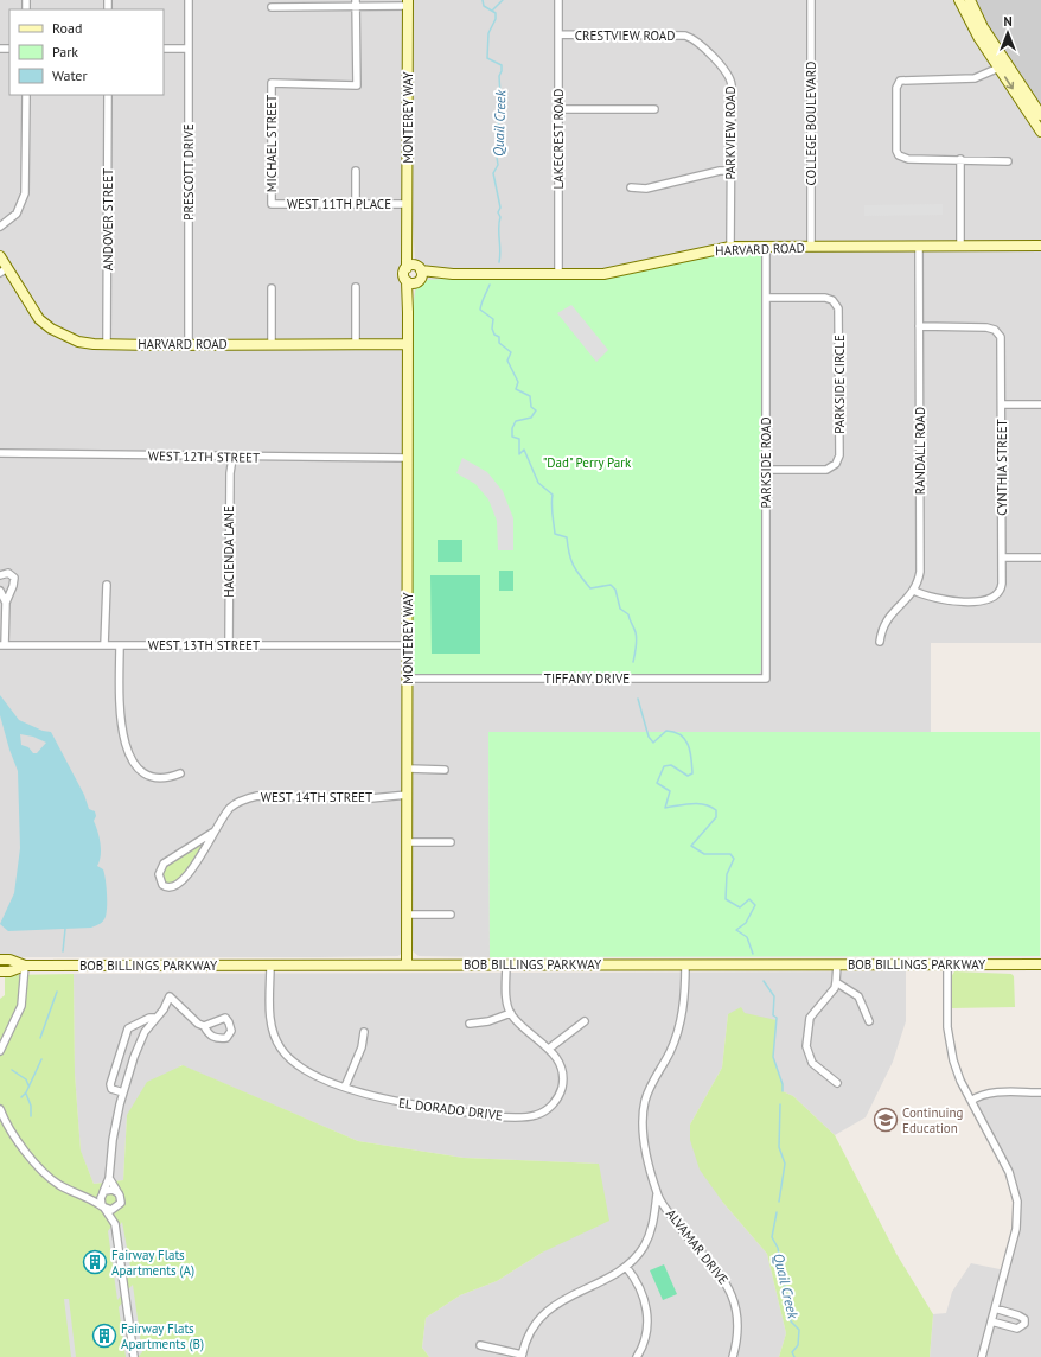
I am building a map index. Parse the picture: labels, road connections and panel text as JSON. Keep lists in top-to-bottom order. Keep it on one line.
{"streets":{"street":["CRESTVIEW ROAD","MONTEREY WAY","COLLEGE BOULEVARD","PARKVIEW ROAD","LAKECREST ROAD","MICHAEL STREET","PRESCOTT DRIVE","WEST 11TH PLACE","ANDOVER STREET","HARVARD ROAD","PARKSIDE CIRCLE","RANDALL ROAD","WEST 12TH STREET","PARKSIDE ROAD","CYNTHIA STREET","HACIENDA LANE","WEST 13TH STREET","TIFFANY DRIVE","WEST 14TH STREET","BOB BILLINGS PARKWAY","EL DORADO DRIVE","ALVAMAR DRIVE"]},"crossings":[["CRESTVIEW ROAD","PARKVIEW ROAD"],["CRESTVIEW ROAD","LAKECREST ROAD"],["MONTEREY WAY","WEST 11TH PLACE"],["MONTEREY WAY","HARVARD ROAD"],["MONTEREY WAY","WEST 12TH STREET"],["MONTEREY WAY","WEST 13TH STREET"],["MONTEREY WAY","TIFFANY DRIVE"],["MONTEREY WAY","WEST 14TH STREET"],["MONTEREY WAY","BOB BILLINGS PARKWAY"],["COLLEGE BOULEVARD","HARVARD ROAD"],["PARKVIEW ROAD","HARVARD ROAD"],["LAKECREST ROAD","HARVARD ROAD"],["MICHAEL STREET","WEST 11TH PLACE"],["PRESCOTT DRIVE","HARVARD ROAD"],["ANDOVER STREET","HARVARD ROAD"],["HARVARD ROAD","RANDALL ROAD"],["HARVARD ROAD","PARKSIDE ROAD"],["PARKSIDE CIRCLE","PARKSIDE ROAD"],["RANDALL ROAD","CYNTHIA STREET"],["WEST 12TH STREET","HACIENDA LANE"],["PARKSIDE ROAD","TIFFANY DRIVE"],["HACIENDA LANE","WEST 13TH STREET"],["BOB BILLINGS PARKWAY","EL DORADO DRIVE"],["BOB BILLINGS PARKWAY","ALVAMAR DRIVE"]],"water":["Quail Creek"],"parks":["\"Dad\" Perry Park"],"places":{"school or university":["Continuing Education"],"building":["Fairway Flats Apartments (A)","Fairway Flats Apartments (B)"]},"legend":["Road","Park","Water"],"north":"top"}
